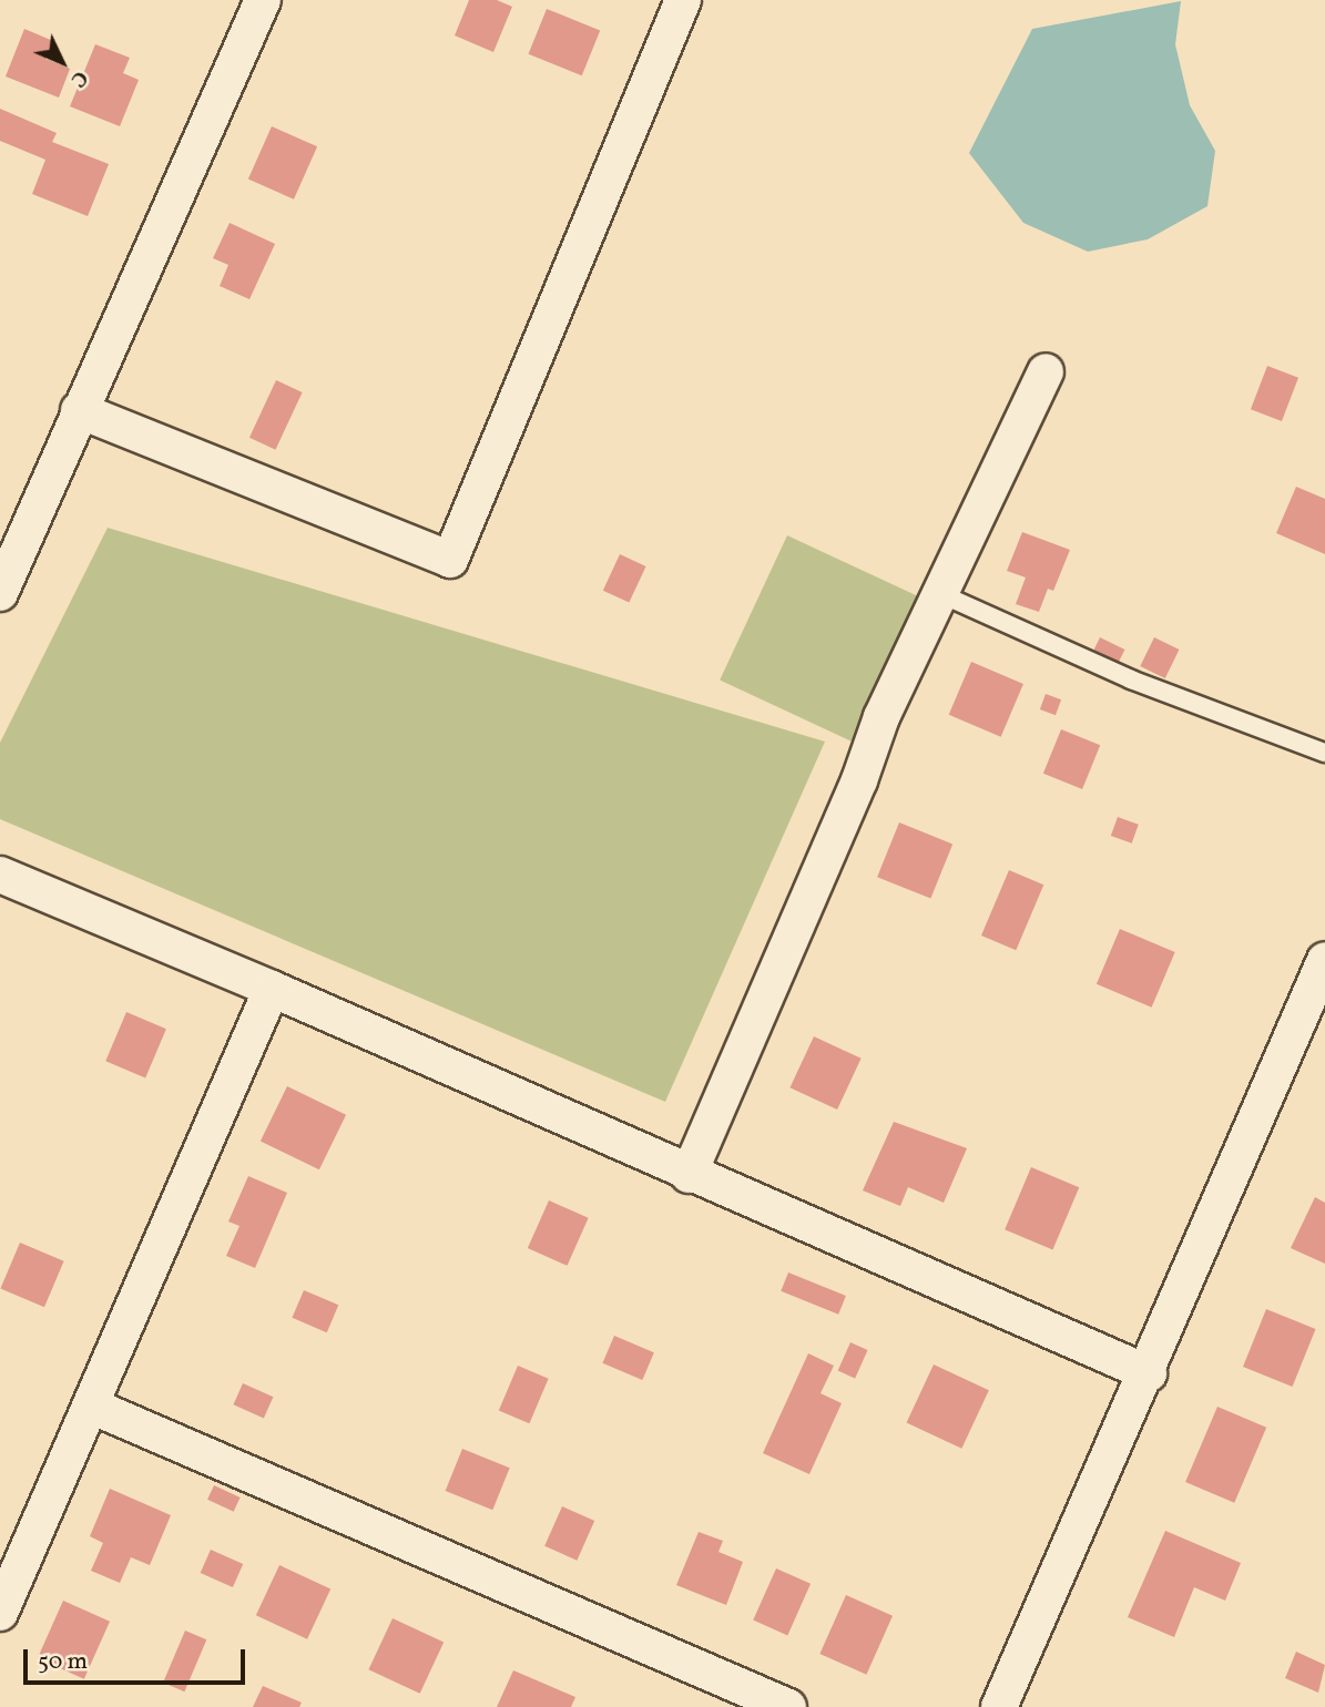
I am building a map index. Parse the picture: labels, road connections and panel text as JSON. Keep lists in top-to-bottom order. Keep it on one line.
{"scale_bar":"50 m","north":"bottom right"}
